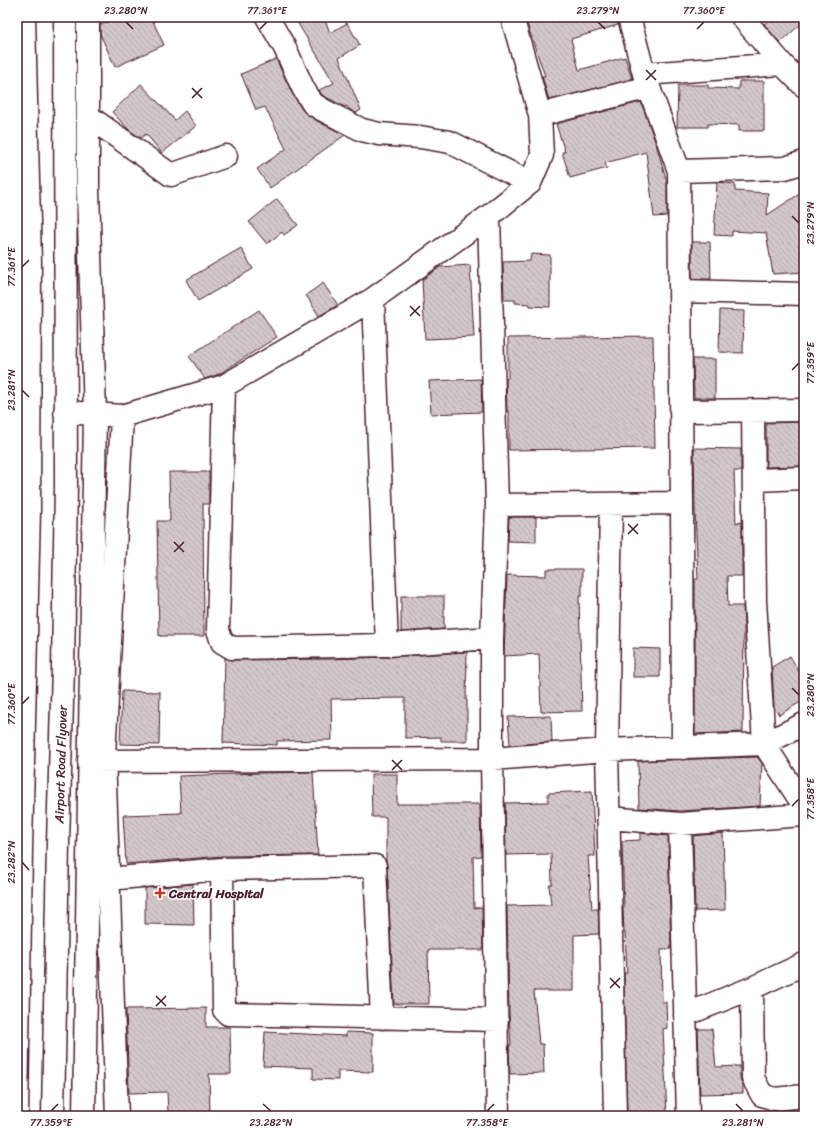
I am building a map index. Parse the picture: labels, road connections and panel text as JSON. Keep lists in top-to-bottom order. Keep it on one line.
{"streets":{"street":["Airport Road Flyover"]},"places":{"health":["Central Hospital"]},"coordinates":["23.280°N","77.361°E","23.279°N","77.360°E","77.359°E","23.281°N","77.358°E","23.282°N"]}
